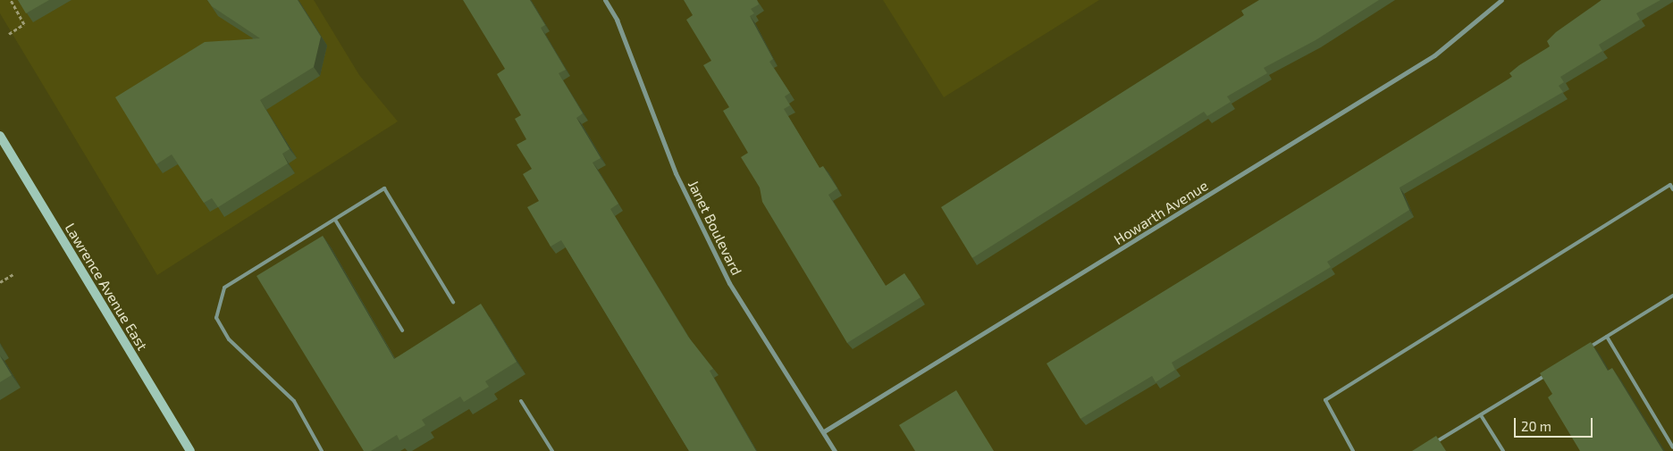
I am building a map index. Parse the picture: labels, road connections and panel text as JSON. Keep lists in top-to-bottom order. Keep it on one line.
{"streets":{"main road":["Lawrence Avenue East"],"street":["Howarth Avenue","Janet Boulevard"]},"crossings":[["Howarth Avenue","Janet Boulevard"]],"scale_bar":"20 m"}
